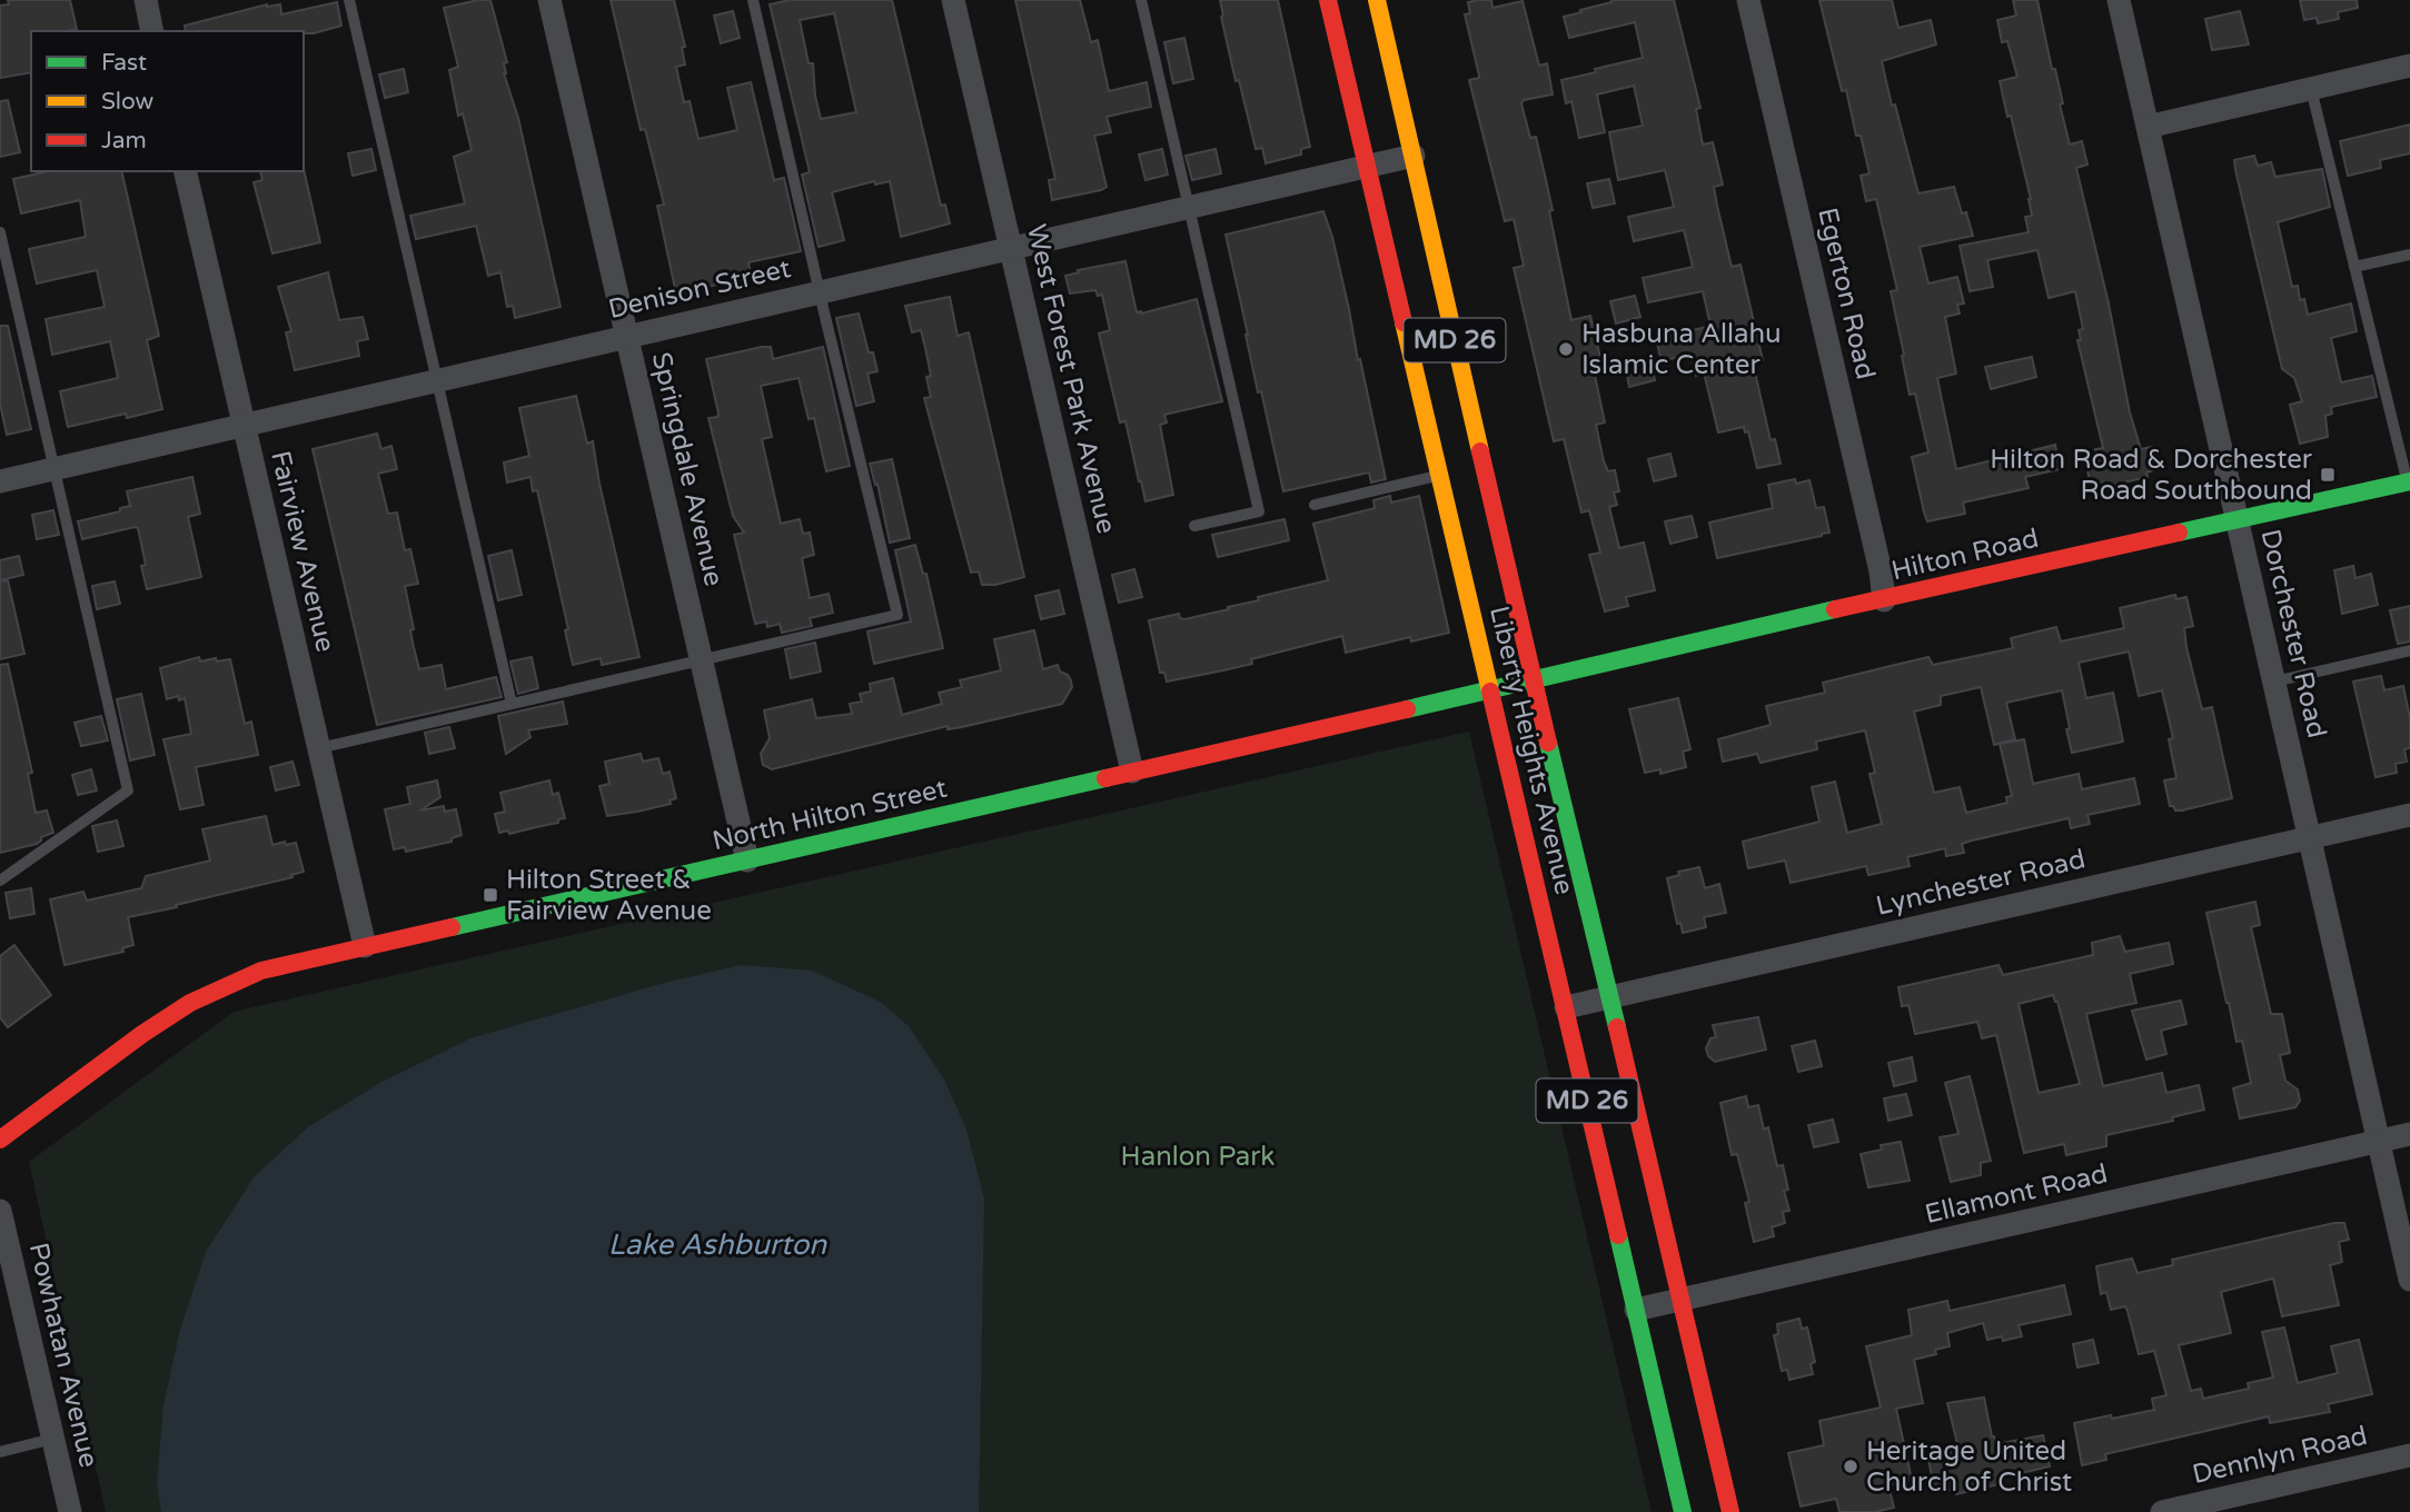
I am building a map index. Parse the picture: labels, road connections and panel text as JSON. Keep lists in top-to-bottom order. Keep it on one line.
{"streets":{"main road":["MD 26","Hilton Road","Liberty Heights Avenue","North Hilton Street"],"street":["Denison Street","Egerton Road","West Forest Park Avenue","Springdale Avenue","Fairview Avenue","Dorchester Road","Lynchester Road","Ellamont Road","Powhatan Avenue","Dennlyn Road"]},"crossings":[["Denison Street","West Forest Park Avenue"],["Denison Street","Springdale Avenue"],["Denison Street","Fairview Avenue"],["Denison Street","Liberty Heights Avenue"],["Egerton Road","Hilton Road"],["West Forest Park Avenue","North Hilton Street"],["Springdale Avenue","North Hilton Street"],["Fairview Avenue","North Hilton Street"],["Hilton Road","Dorchester Road"],["Hilton Road","Liberty Heights Avenue"],["Hilton Road","North Hilton Street"],["Dorchester Road","Lynchester Road"],["Dorchester Road","Ellamont Road"],["Liberty Heights Avenue","North Hilton Street"],["Liberty Heights Avenue","Lynchester Road"],["Liberty Heights Avenue","Ellamont Road"]],"water":["Lake Ashburton"],"parks":["Hanlon Park"],"places":{"other":["Hasbuna Allahu Islamic Center","Heritage United Church of Christ"],"transit":["Hilton Road & Dorchester Road Southbound","Hilton Street & Fairview Avenue"]},"legend":["Fast","Slow","Jam"]}
